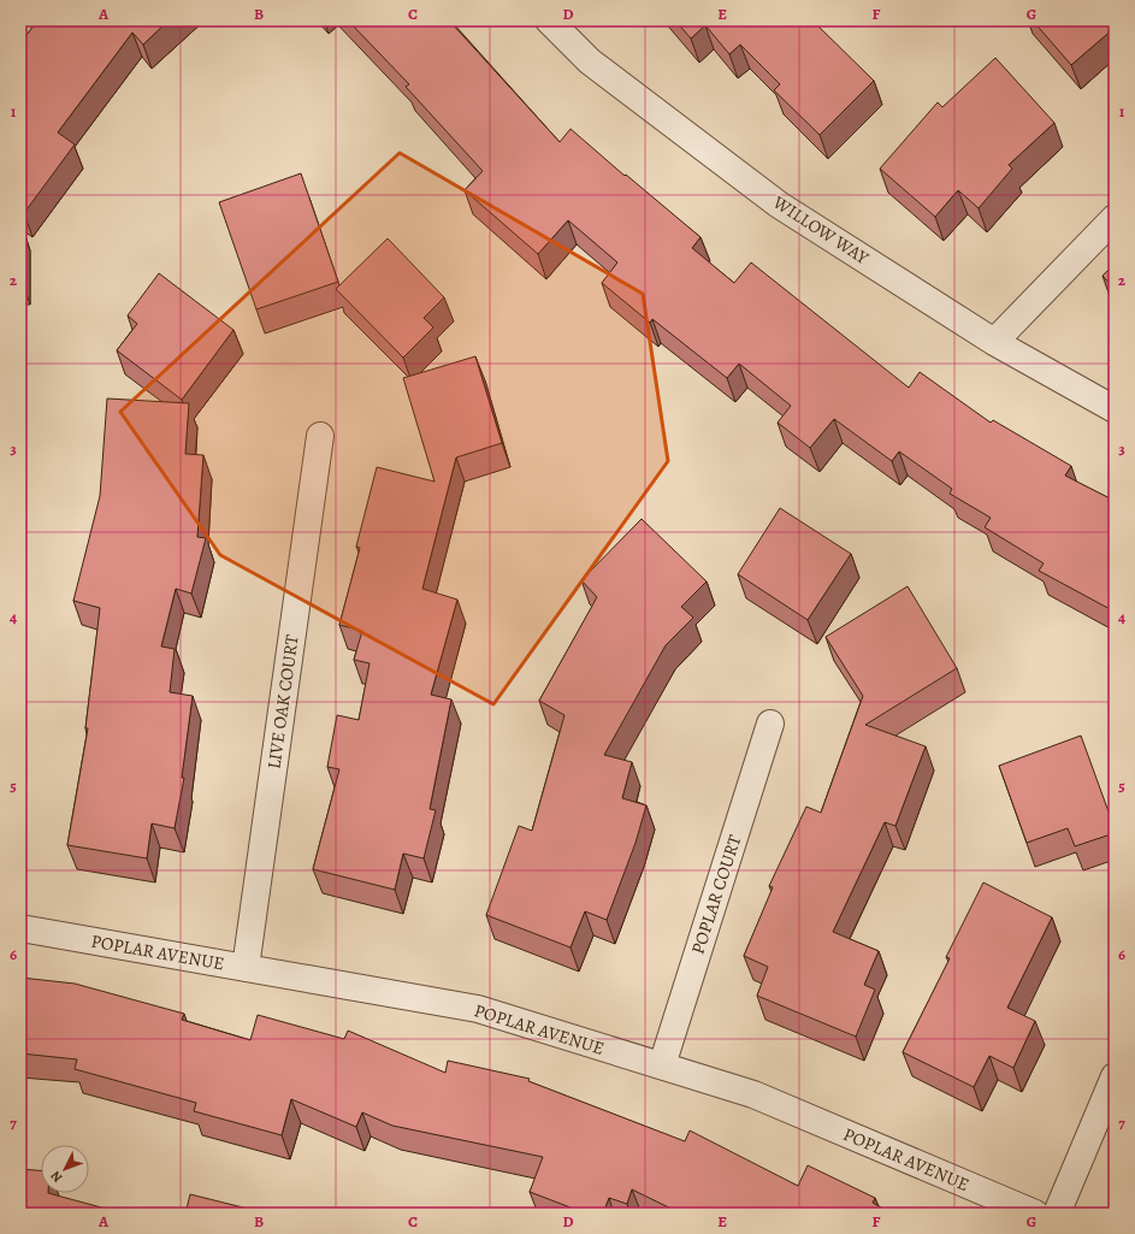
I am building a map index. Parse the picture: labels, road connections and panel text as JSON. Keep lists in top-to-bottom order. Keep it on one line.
{"streets":{"street":["WILLOW WAY","LIVE OAK COURT","POPLAR COURT","POPLAR AVENUE"]},"crossings":[["LIVE OAK COURT","POPLAR AVENUE"],["POPLAR COURT","POPLAR AVENUE"]],"north":"bottom left","grid":{"columns":["A","B","C","D","E","F","G"],"rows":["1","2","3","4","5","6","7"]}}
